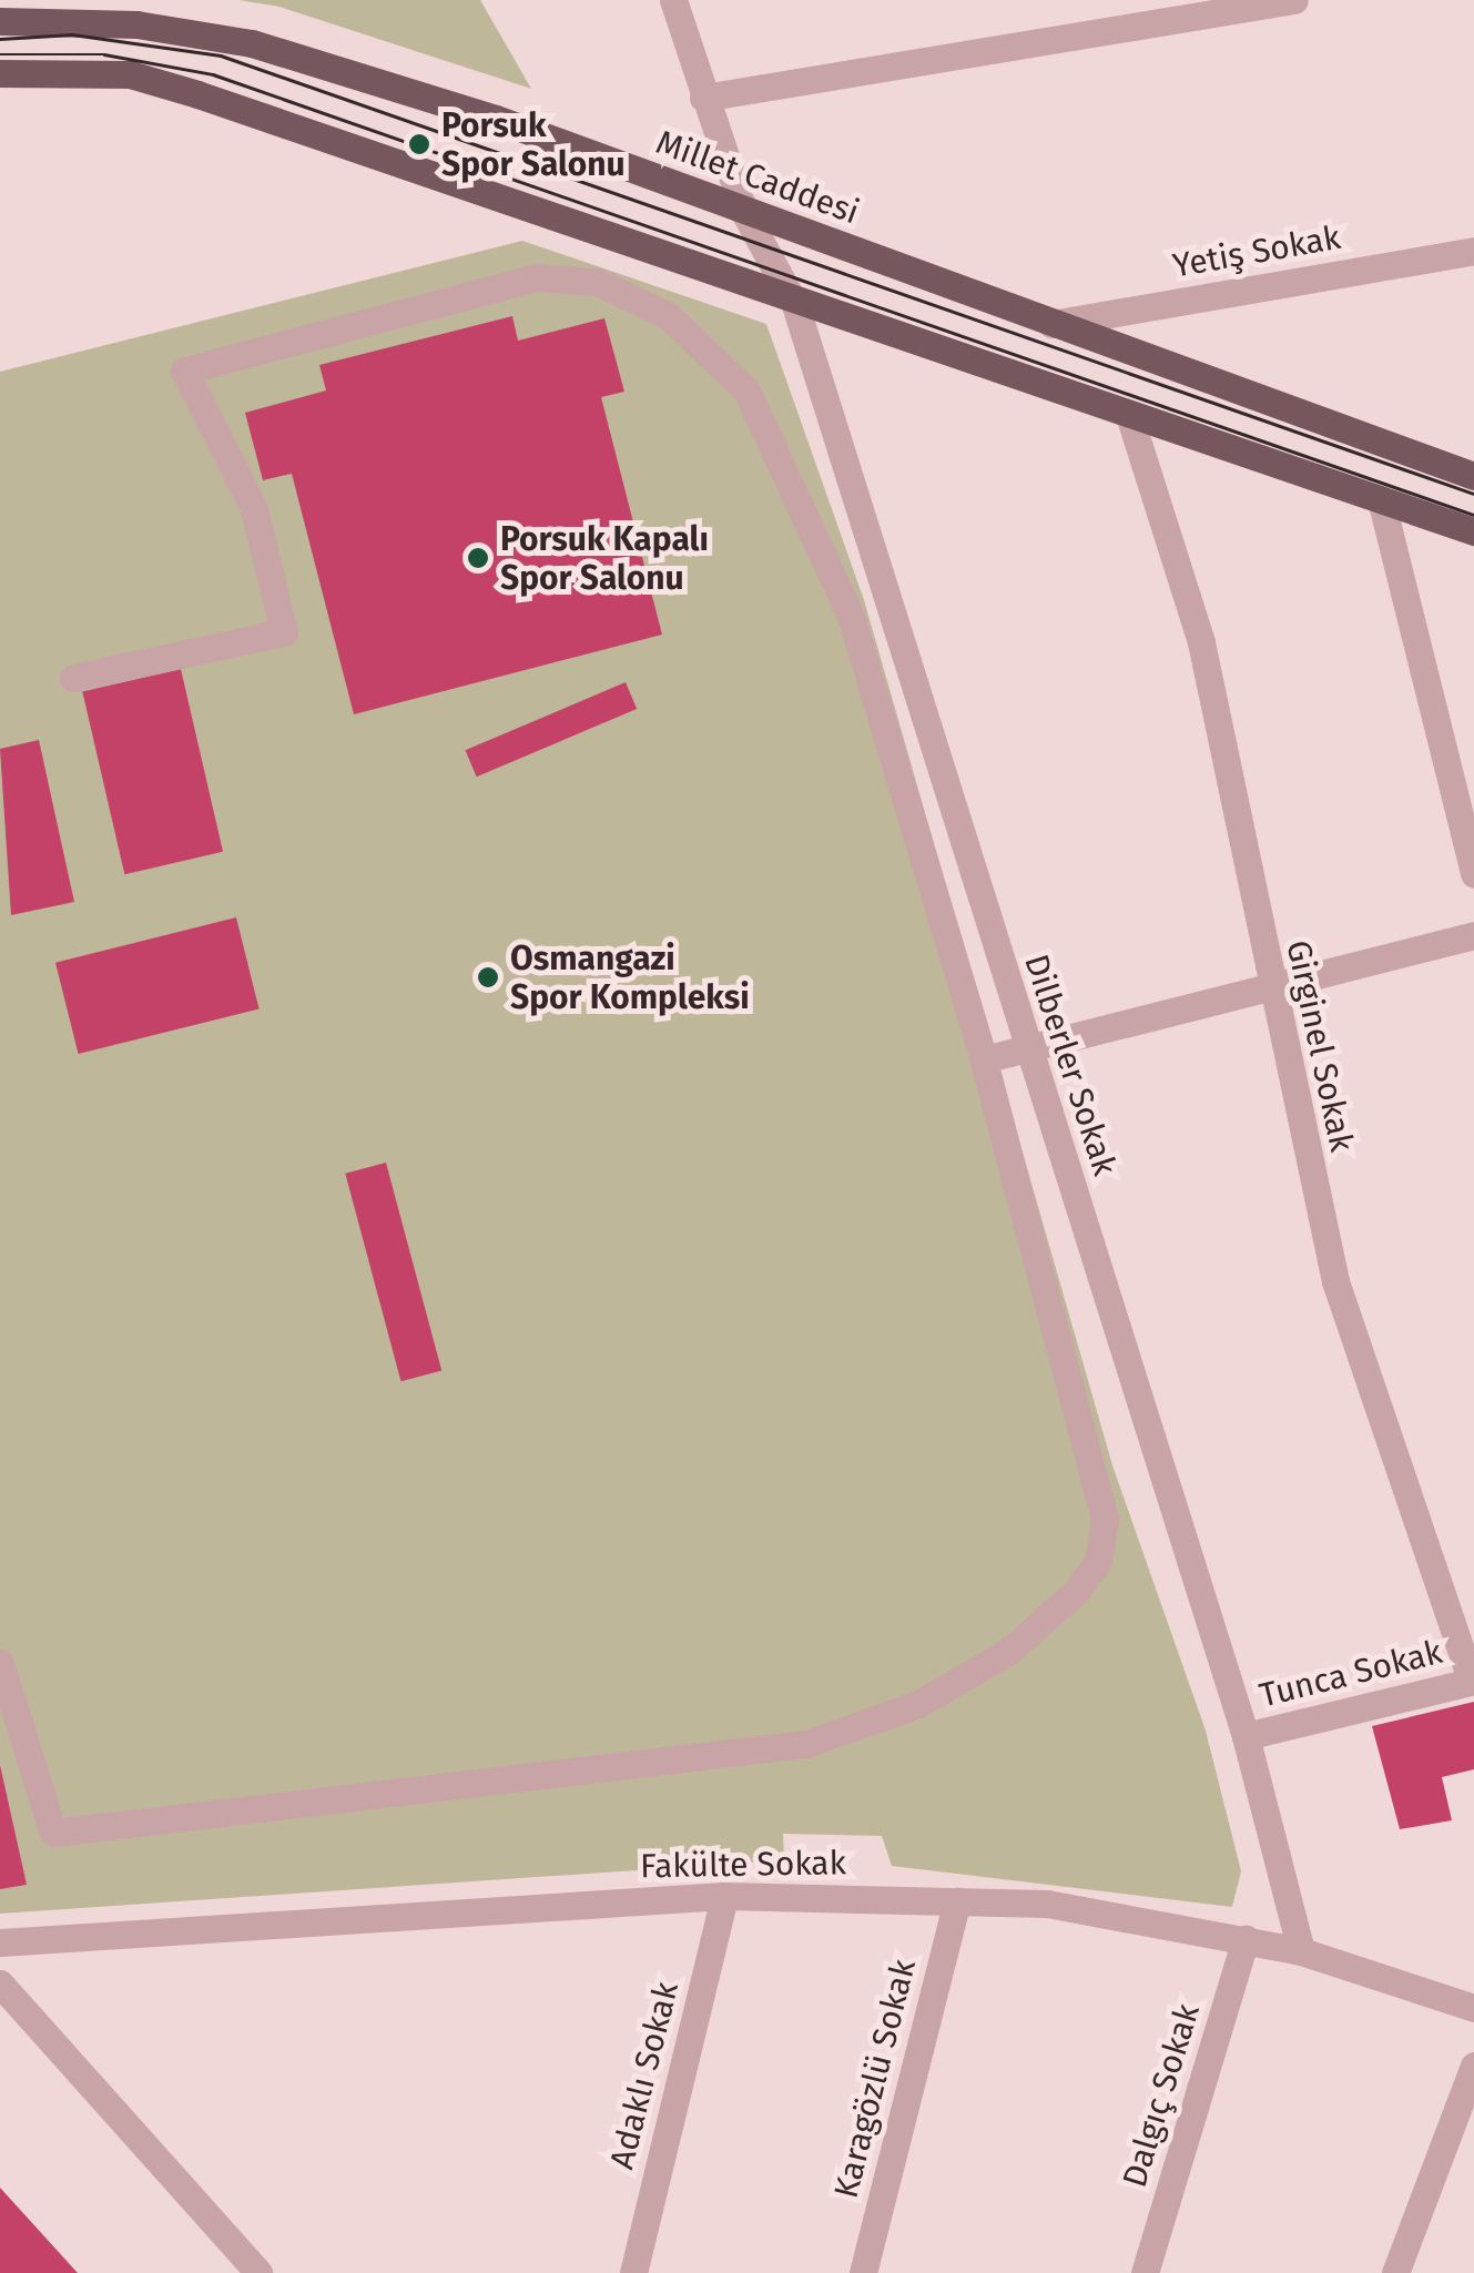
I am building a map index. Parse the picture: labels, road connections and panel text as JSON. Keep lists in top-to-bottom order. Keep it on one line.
{"streets":{"main road":["Millet Caddesi"],"street":["Yetiş Sokak","Girginel Sokak","Dilberler Sokak","Tunca Sokak","Fakülte Sokak","Adaklı Sokak","Karagözlü Sokak","Dalgıç Sokak"]},"crossings":[["Millet Caddesi","Yetiş Sokak"],["Millet Caddesi","Dilberler Sokak"],["Girginel Sokak","Tunca Sokak"],["Dilberler Sokak","Tunca Sokak"],["Dilberler Sokak","Fakülte Sokak"],["Fakülte Sokak","Adaklı Sokak"],["Fakülte Sokak","Karagözlü Sokak"],["Fakülte Sokak","Dalgıç Sokak"]],"places":["Porsuk Spor Salonu","Porsuk Kapalı Spor Salonu","Osmangazi Spor Kompleksi"]}
